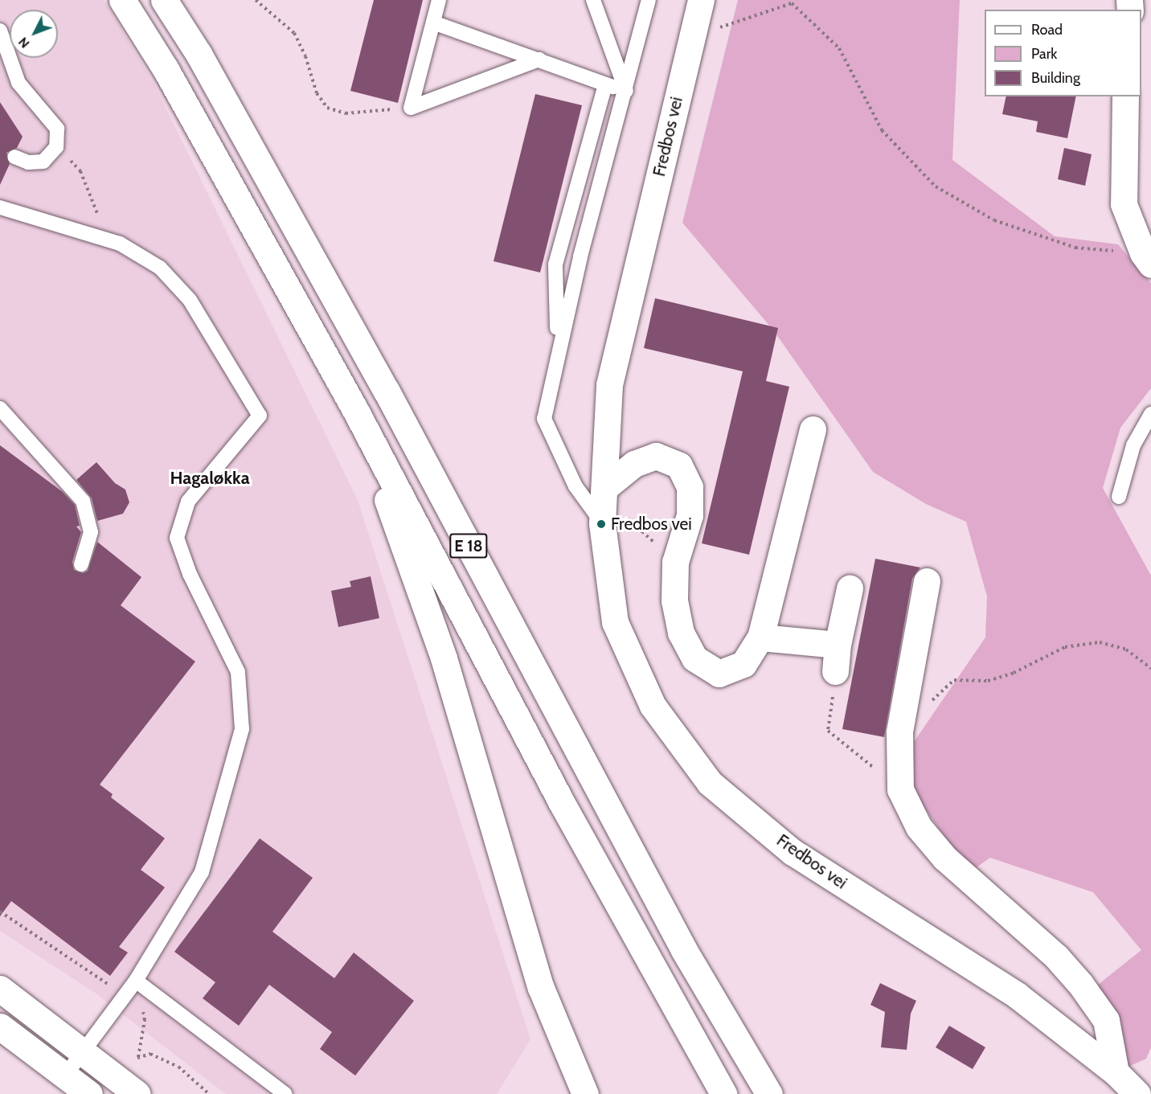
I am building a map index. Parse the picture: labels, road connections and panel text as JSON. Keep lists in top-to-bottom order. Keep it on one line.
{"streets":{"main road":["Fredbos vei","E 18"]},"districts":["Hagaløkka"],"places":["Fredbos vei"],"legend":["Road","Park","Building"],"north":"bottom left"}
